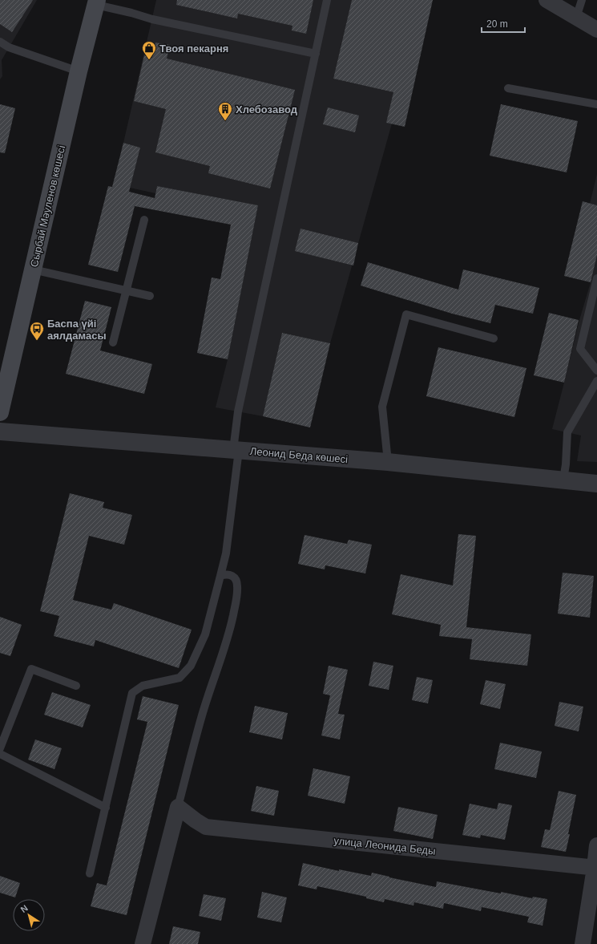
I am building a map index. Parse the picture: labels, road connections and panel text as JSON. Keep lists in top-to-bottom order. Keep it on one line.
{"streets":{"main road":["Сырбай Мәуленов көшесі"],"street":["Леонид Беда көшесі","улица Леонида Беды"]},"places":{"shop":["Твоя пекарня"],"building":["Хлебозавод"],"bus stop":["Баспа үйі аялдамасы"]},"scale_bar":"20 m","north":"top left"}
